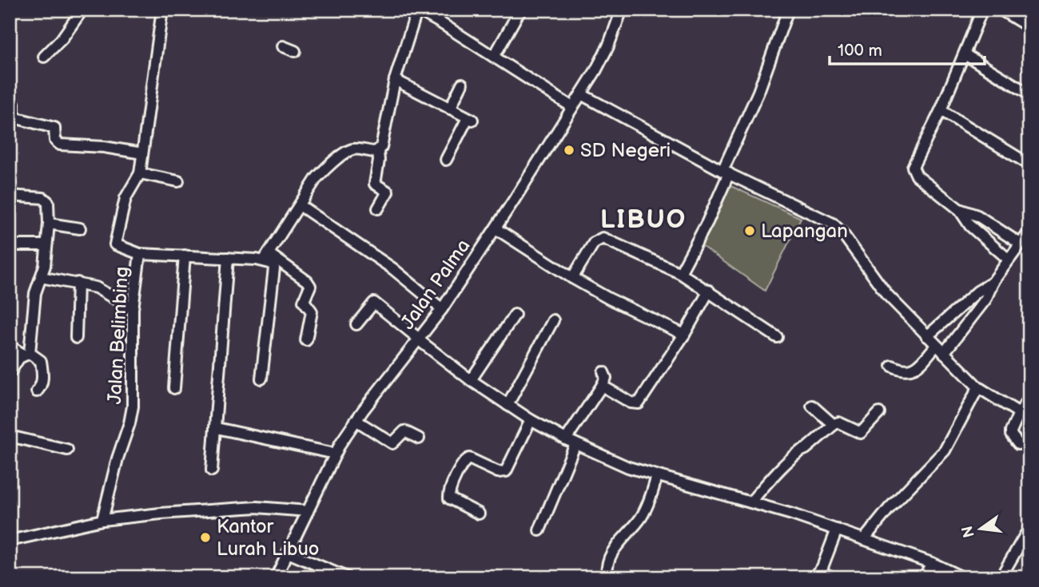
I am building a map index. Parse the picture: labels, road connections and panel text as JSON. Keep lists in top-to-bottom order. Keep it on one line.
{"streets":{"street":["Jalan Palma","Jalan Belimbing"]},"districts":["LIBUO"],"places":["SD Negeri","Lapangan","Kantor Lurah Libuo"],"scale_bar":"100 m","north":"left"}
